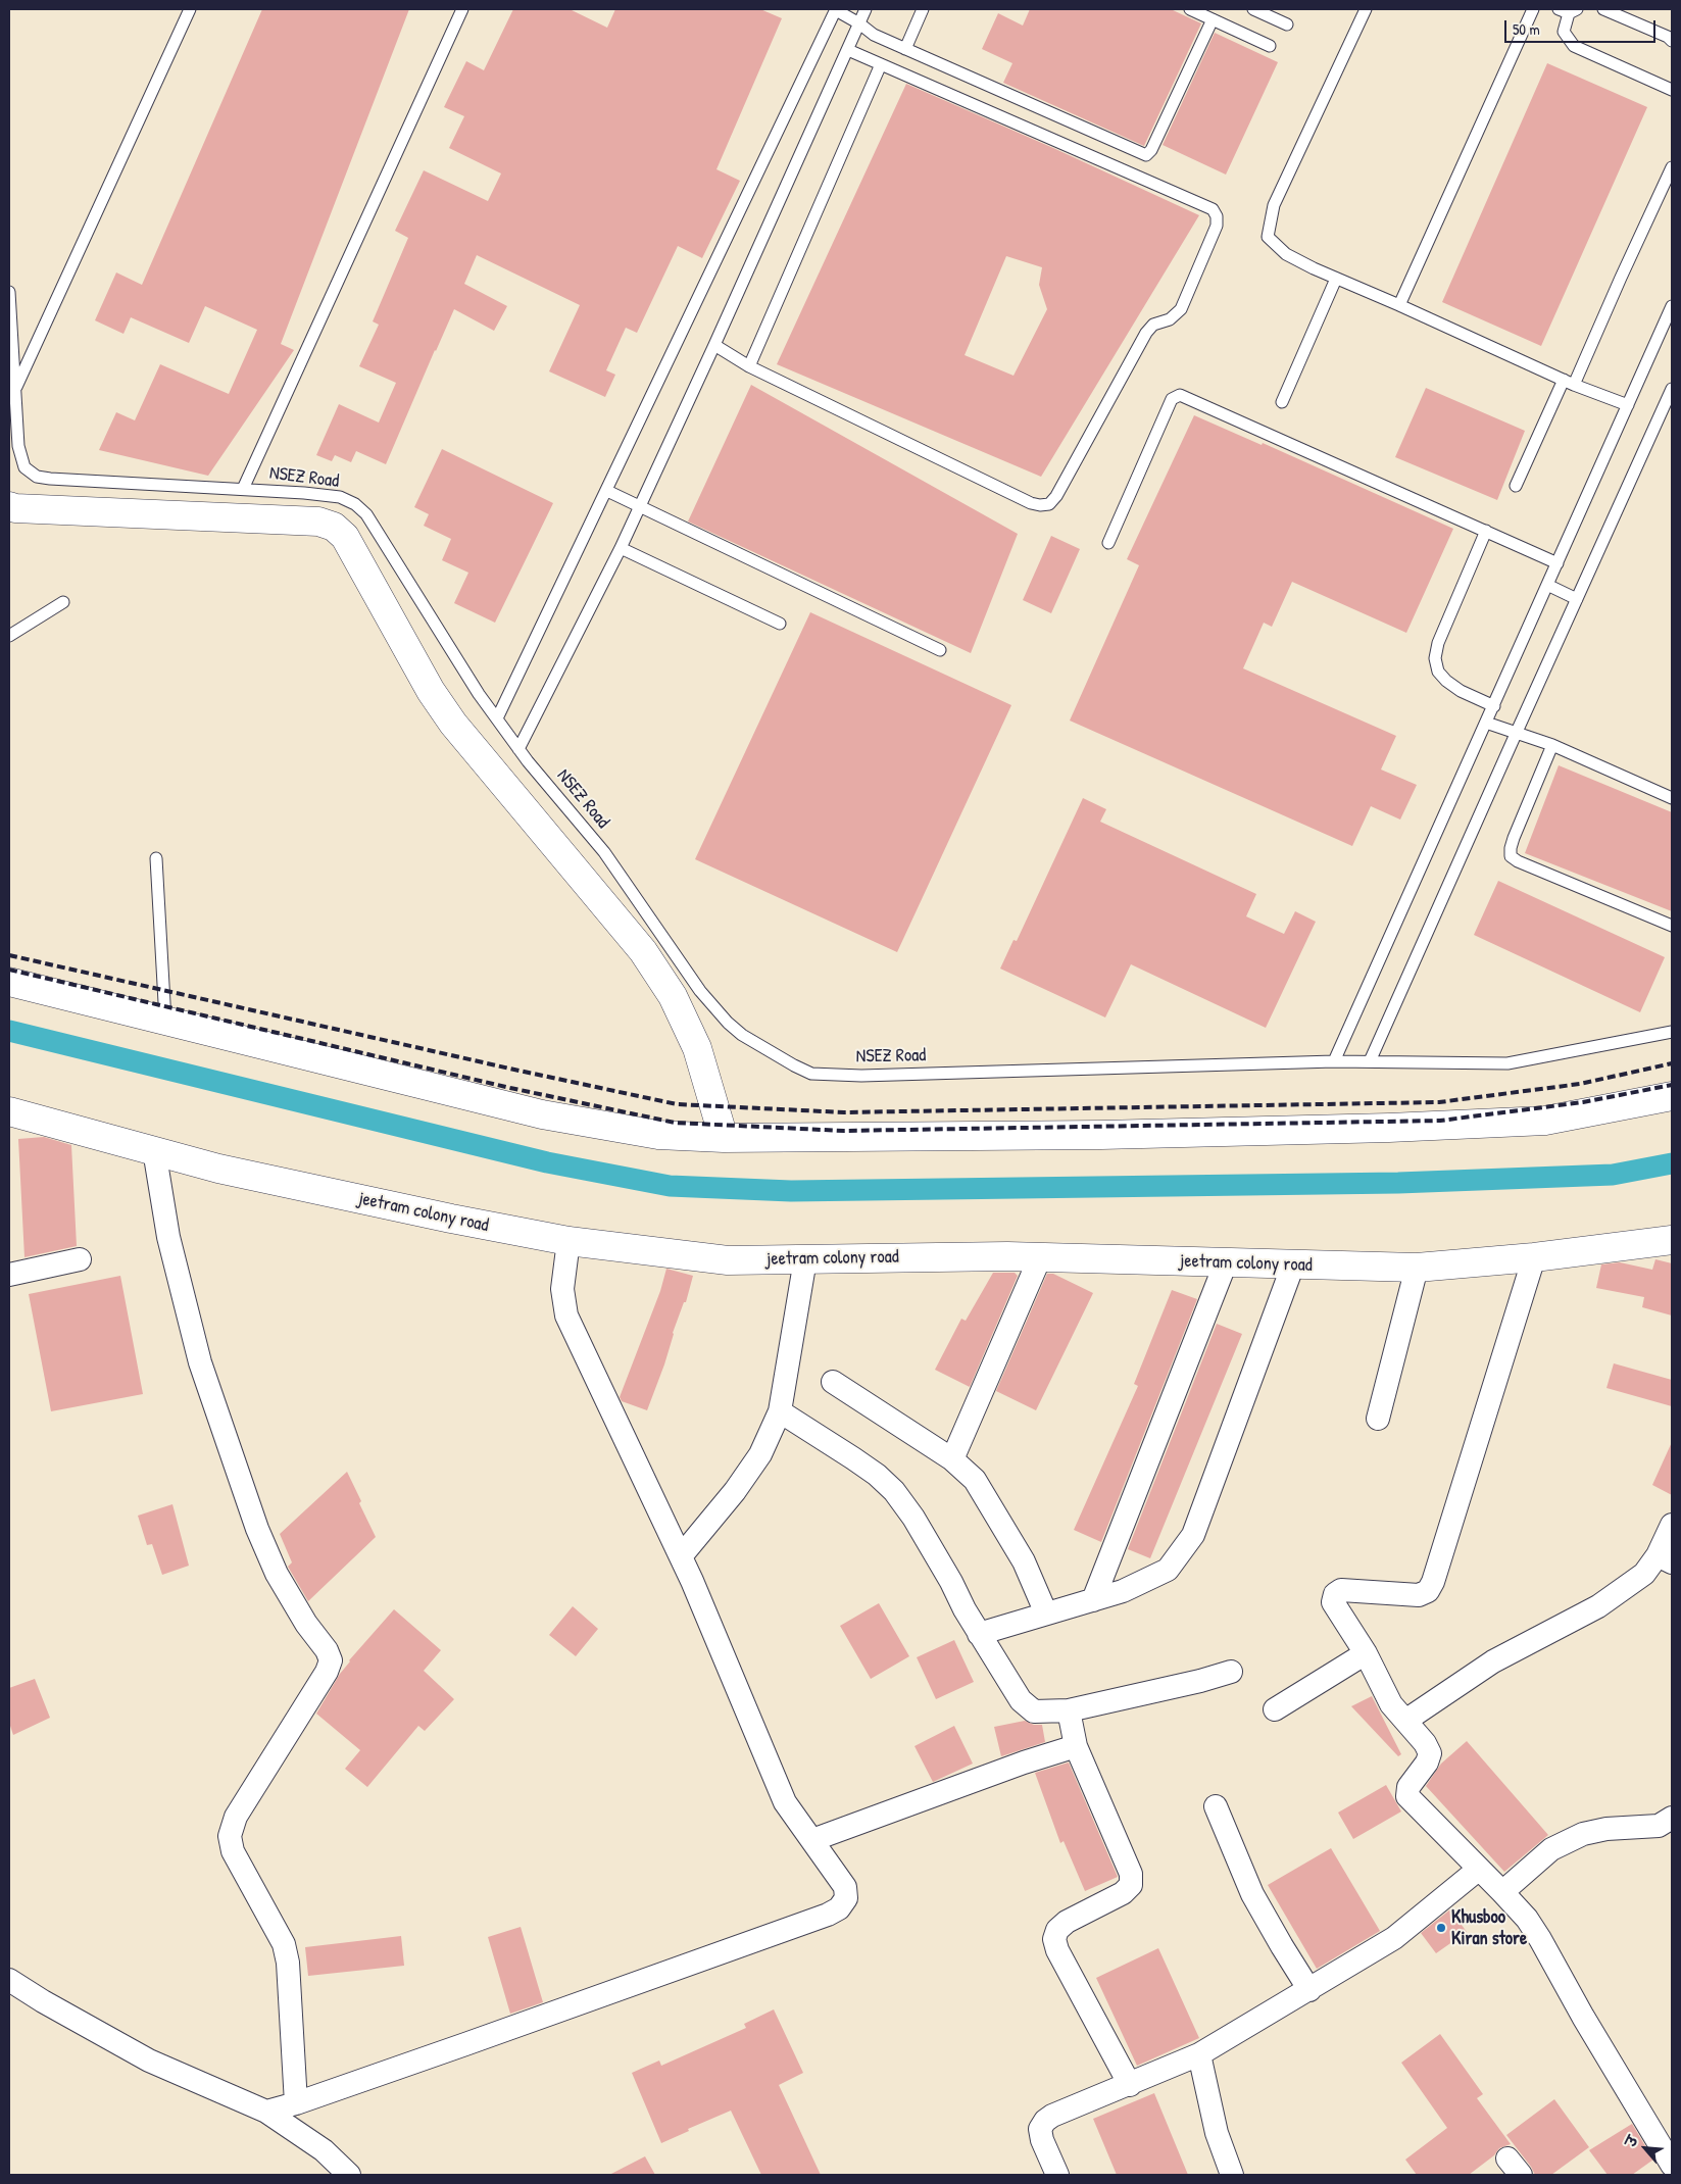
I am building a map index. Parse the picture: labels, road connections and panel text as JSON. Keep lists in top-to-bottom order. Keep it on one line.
{"streets":{"street":["jeetram colony road"],"lane":["NSEZ Road"]},"places":["Khusboo Kiran store"],"scale_bar":"50 m","north":"top left"}
